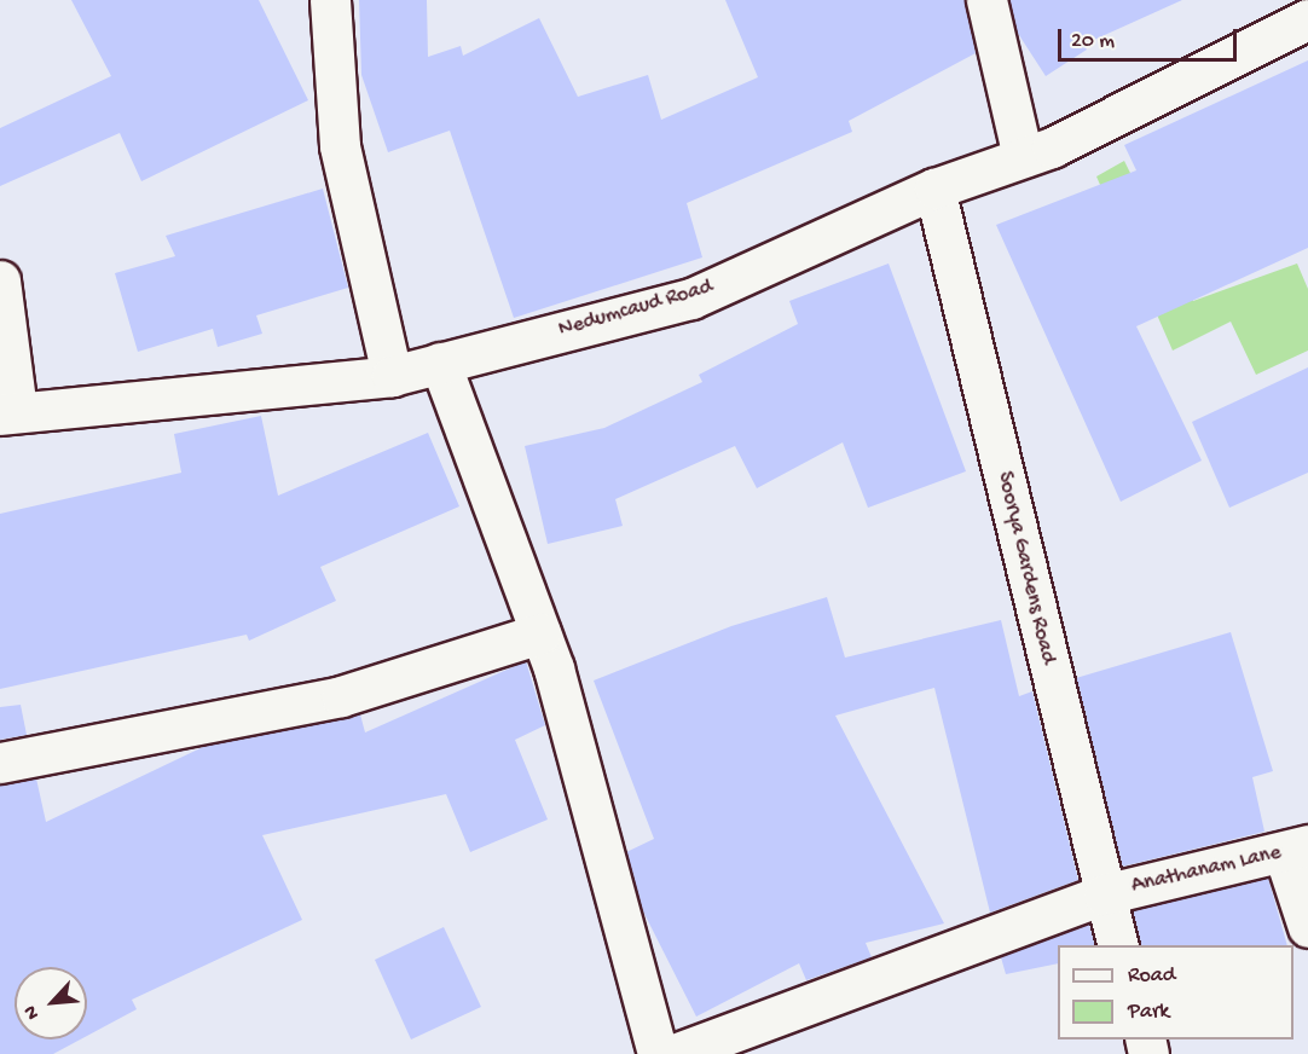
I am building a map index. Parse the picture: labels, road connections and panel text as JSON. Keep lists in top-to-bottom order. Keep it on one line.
{"streets":{"street":["Nedumcaud Road","Soorya Gardens Road","Anathanam Lane"]},"crossings":[["Nedumcaud Road","Soorya Gardens Road"],["Soorya Gardens Road","Anathanam Lane"]],"legend":["Road","Park"],"scale_bar":"20 m","north":"bottom left"}
